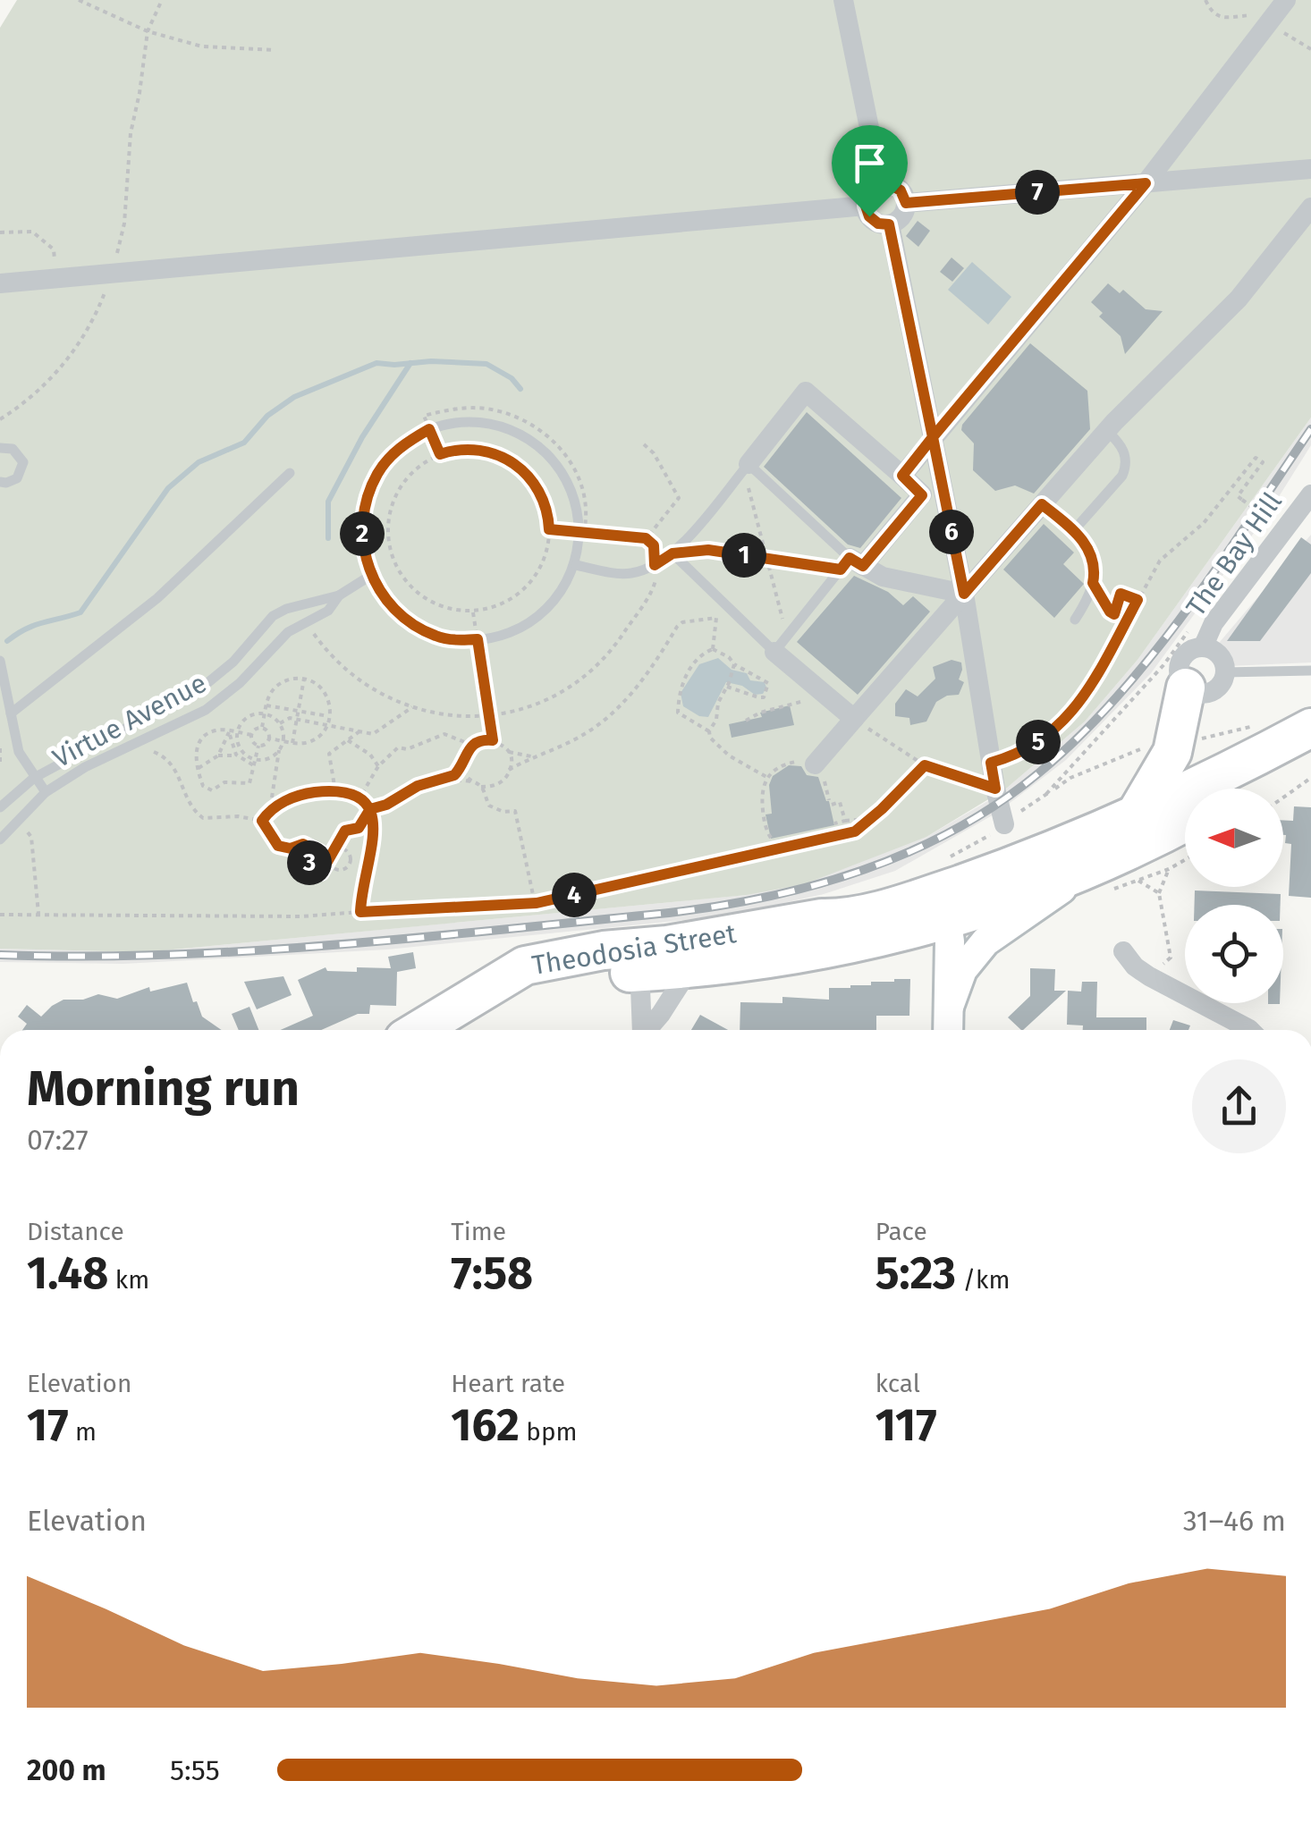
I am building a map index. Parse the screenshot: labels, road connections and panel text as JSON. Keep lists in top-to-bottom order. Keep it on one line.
{"streets":{"highway":["Theodosia Street"],"street":["The Bay Hill"],"lane":["Virtue Avenue"]},"north":"left","page":{"pins":["7","6","2","1","5","3","4"],"heading":["Morning run","07:27"],"stats":[["Distance","1.48 km"],["Time","7:58"],["Pace","5:23 /km"],["Elevation","17 m"],["Heart rate","162 bpm"],["kcal","117"]],"chart":["Elevation","31–46 m"],"list":[{"name":"200 m","note":"5:55"}]}}
